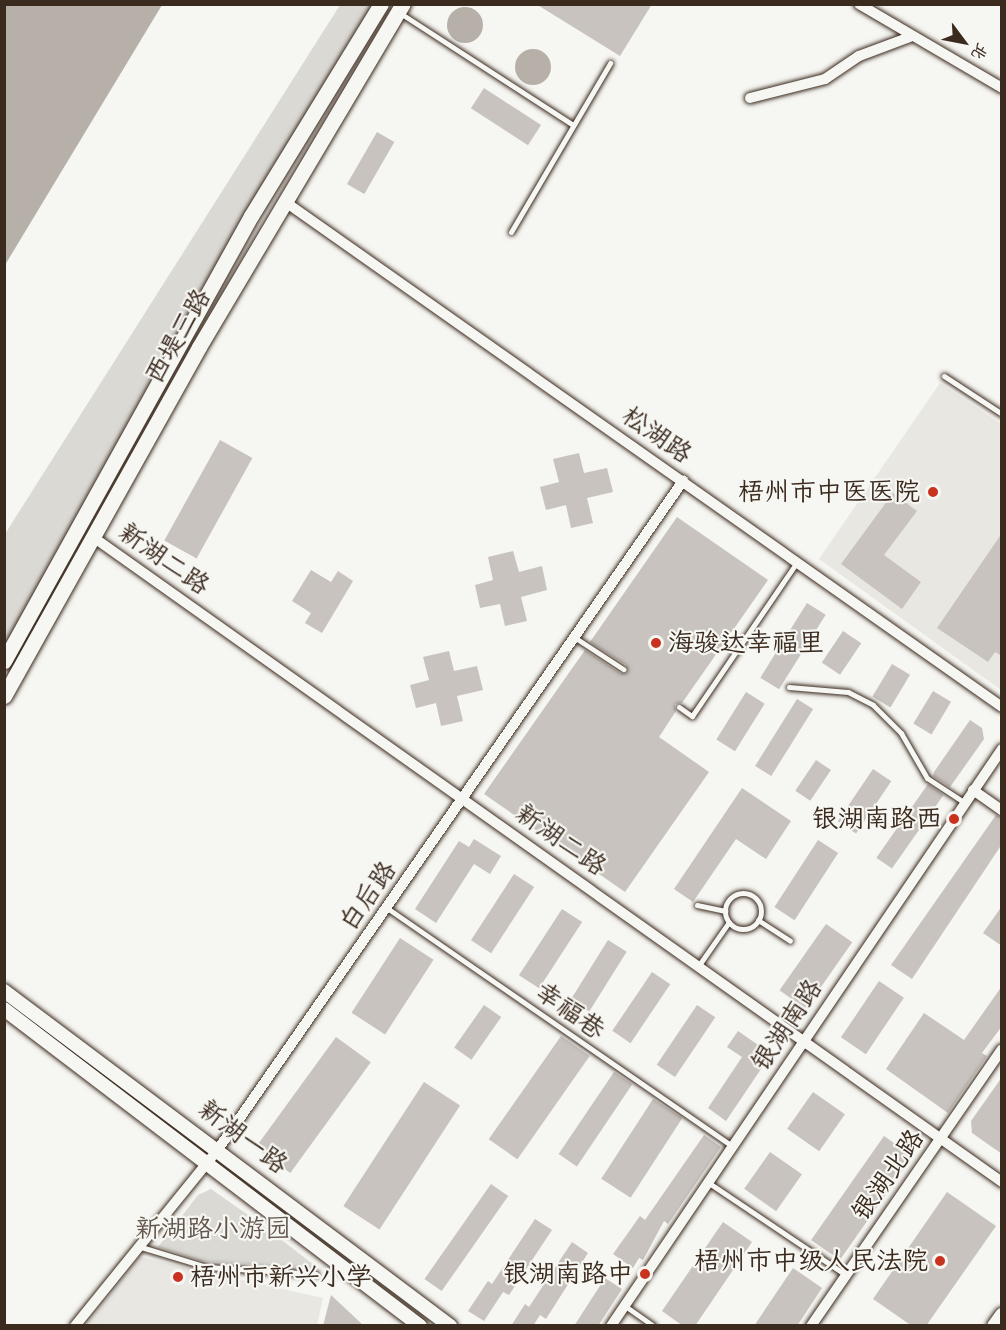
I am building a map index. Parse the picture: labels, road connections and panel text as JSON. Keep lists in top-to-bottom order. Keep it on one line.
{"streets":{"main road":["西堤三路"],"street":["松湖路","新湖二路","白后路","银湖南路","新湖一路","银湖北路"],"lane":["幸福巷"]},"crossings":[["西堤三路","松湖路"],["西堤三路","新湖二路"],["松湖路","白后路"],["新湖二路","白后路"],["新湖二路","银湖南路"],["新湖二路","银湖北路"],["白后路","幸福巷"],["白后路","新湖一路"],["幸福巷","银湖南路"]],"parks":["新湖路小游园"],"places":["梧州市中医医院","海骏达幸福里","银湖南路西","梧州市中级人民法院","银湖南路中","梧州市新兴小学"],"north":"bottom right"}
